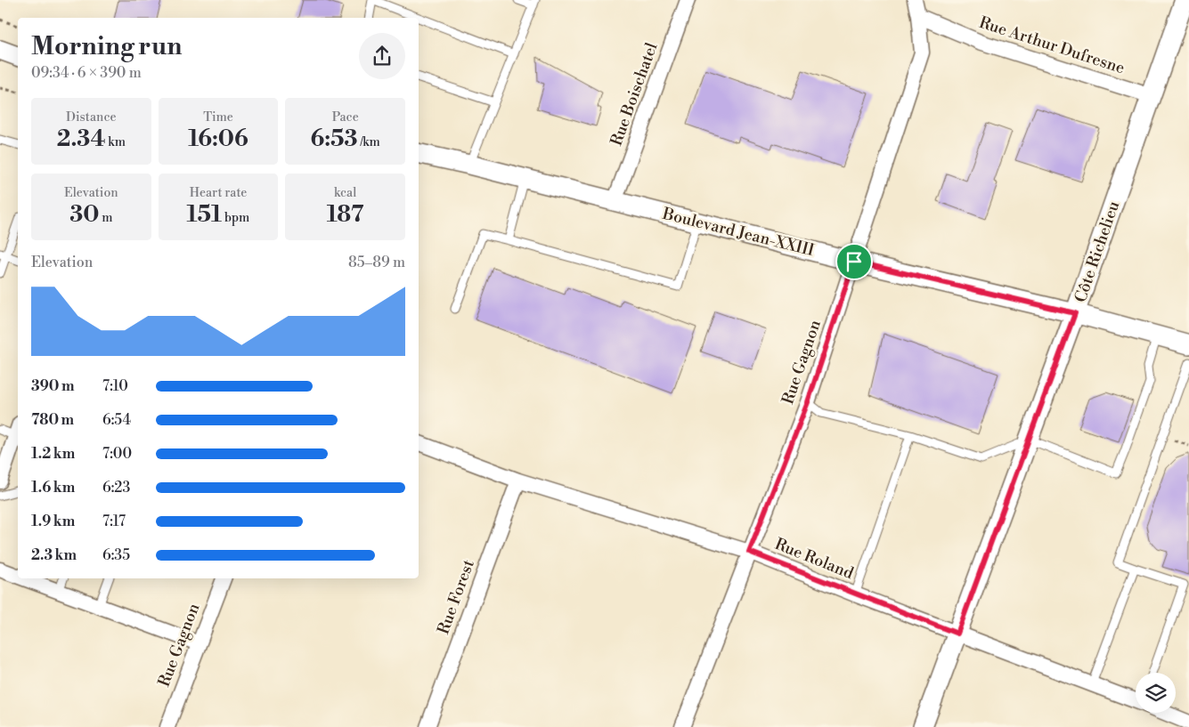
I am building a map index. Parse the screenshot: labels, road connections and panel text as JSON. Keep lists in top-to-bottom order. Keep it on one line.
{"streets":{"street":["Rue Arthur Dufresne","Rue Boischatel","Boulevard Jean-XXIII","Côte Richelieu","Rue Gagnon","Rue Roland","Rue Forest"]},"crossings":[["Rue Arthur Dufresne","Côte Richelieu"],["Rue Arthur Dufresne","Rue Gagnon"],["Rue Boischatel","Boulevard Jean-XXIII"],["Boulevard Jean-XXIII","Côte Richelieu"],["Boulevard Jean-XXIII","Rue Gagnon"],["Côte Richelieu","Rue Roland"],["Rue Gagnon","Rue Roland"],["Rue Roland","Rue Forest"]],"page":{"heading":["Morning run","09:34 · 6 × 390 m"],"stats":[["Distance","2.34 km"],["Time","16:06"],["Pace","6:53 /km"],["Elevation","30 m"],["Heart rate","151 bpm"],["kcal","187"]],"chart":["Elevation","85–89 m"],"list":[{"name":"390 m","note":"7:10"},{"name":"780 m","note":"6:54"},{"name":"1.2 km","note":"7:00"},{"name":"1.6 km","note":"6:23"},{"name":"1.9 km","note":"7:17"},{"name":"2.3 km","note":"6:35"}]}}
